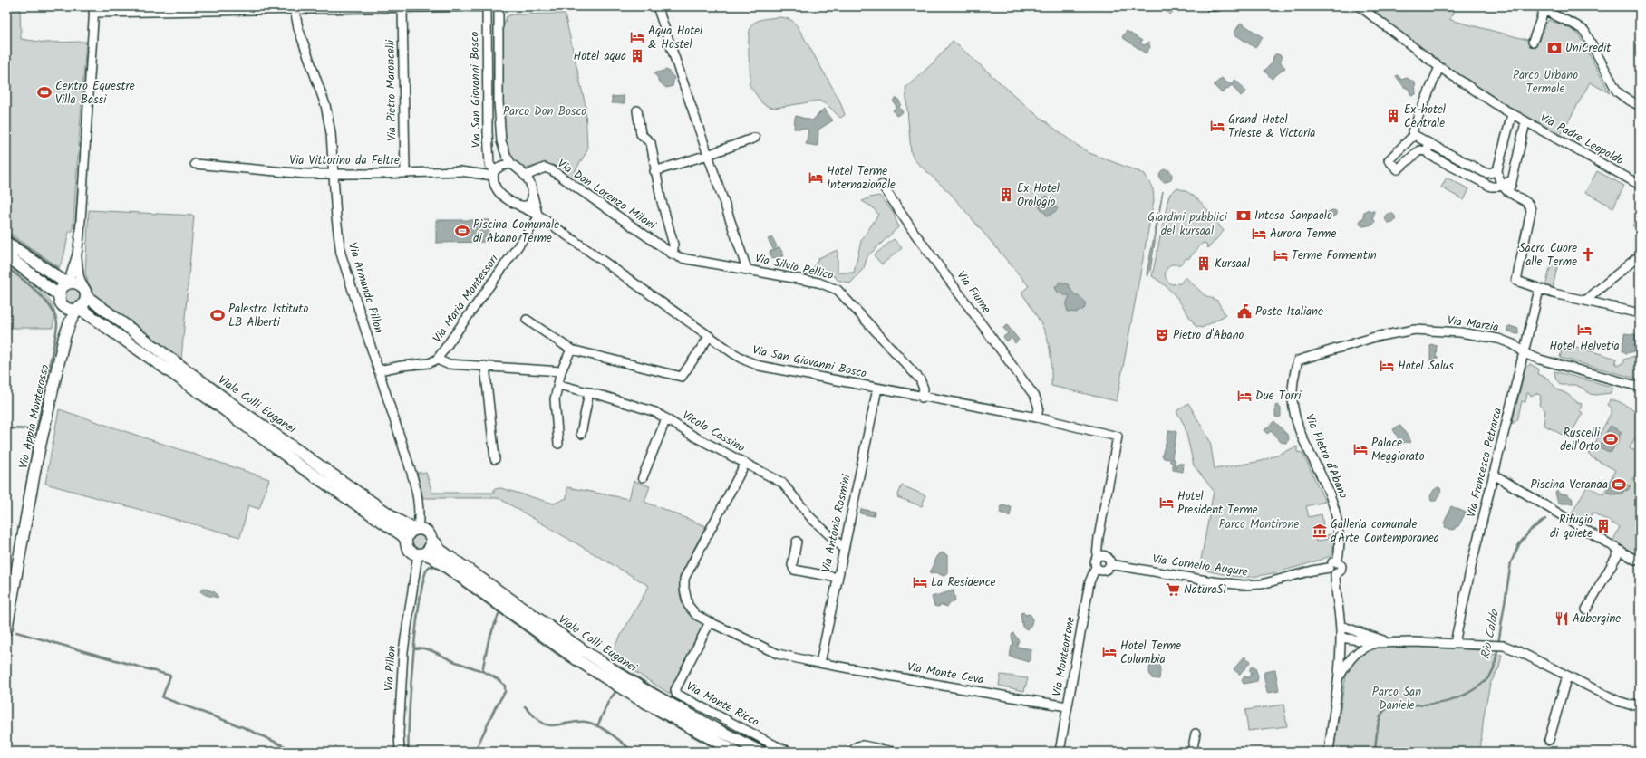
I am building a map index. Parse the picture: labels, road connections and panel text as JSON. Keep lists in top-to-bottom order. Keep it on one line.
{"streets":{"main road":["Viale Colli Euganei","Via Appia Monterosso"],"street":["Via San Giovanni Bosco","Via Pietro Maroncelli","Via Padre Leopoldo","Via Vittorino da Feltre","Via Don Lorenzo Milani","Via Silvio Pellico","Via Armando Pillon","Via Fiume","Via Maria Montessori","Via Marzia","Vicolo Cassino","Via Pietro d'Abano","Via Francesco Petrarca","Via Antonio Rosmini","Via Cornelio Augure","Via Monteortone","Via Pillon","Via Monte Ceva","Via Monte Ricco"]},"crossings":[["Via San Giovanni Bosco","Via Vittorino da Feltre"],["Via San Giovanni Bosco","Via Don Lorenzo Milani"],["Via San Giovanni Bosco","Via Silvio Pellico"],["Via San Giovanni Bosco","Via Fiume"],["Via San Giovanni Bosco","Via Maria Montessori"],["Via San Giovanni Bosco","Via Antonio Rosmini"],["Via San Giovanni Bosco","Via Monteortone"],["Via Pietro Maroncelli","Via Vittorino da Feltre"],["Via Vittorino da Feltre","Via Don Lorenzo Milani"],["Via Vittorino da Feltre","Via Armando Pillon"],["Via Don Lorenzo Milani","Via Silvio Pellico"],["Via Armando Pillon","Viale Colli Euganei"],["Via Armando Pillon","Via Pillon"],["Via Marzia","Via Pietro d'Abano"],["Via Marzia","Via Francesco Petrarca"],["Viale Colli Euganei","Via Appia Monterosso"],["Viale Colli Euganei","Via Pillon"],["Vicolo Cassino","Via Antonio Rosmini"],["Vicolo Cassino","Via Monte Ceva"],["Via Pietro d'Abano","Via Cornelio Augure"],["Via Antonio Rosmini","Via Monte Ceva"],["Via Cornelio Augure","Via Monteortone"],["Via Monteortone","Via Monte Ceva"],["Via Monte Ceva","Via Monte Ricco"]],"water":["Rio Caldo"],"parks":["Parco Urbano Termale","Parco Don Bosco","Giardini pubblici del kursaal","Parco Montirone","Parco San Daniele"],"places":{"hotel":["Aqua Hotel & Hostel","Grand Hotel Trieste & Victoria","Hotel Terme Internazionale","Aurora Terme","Terme Formentin","Hotel Helvetia","Hotel Salus","Due Torri","Palace Meggiorato","Hotel President Terme","La Residence","Hotel Terme Columbia"],"bank":["UniCredit","Intesa Sanpaolo"],"building":["Hotel aqua","Ex-hotel Centrale","Ex Hotel Orologio","Kursaal","Rifugio di quiete"],"sports":["Centro Equestre Villa Bassi","Piscina Comunale di Abano Terme","Palestra Istituto LB Alberti","Ruscelli dell'Orto","Piscina Veranda"],"church":["Sacro Cuore alle Terme"],"public building":["Poste Italiane"],"theatre":["Pietro d'Abano"],"museum":["Galleria comunale d'Arte Contemporanea"],"supermarket":["NaturaSì"],"restaurant":["Aubergine"]}}
